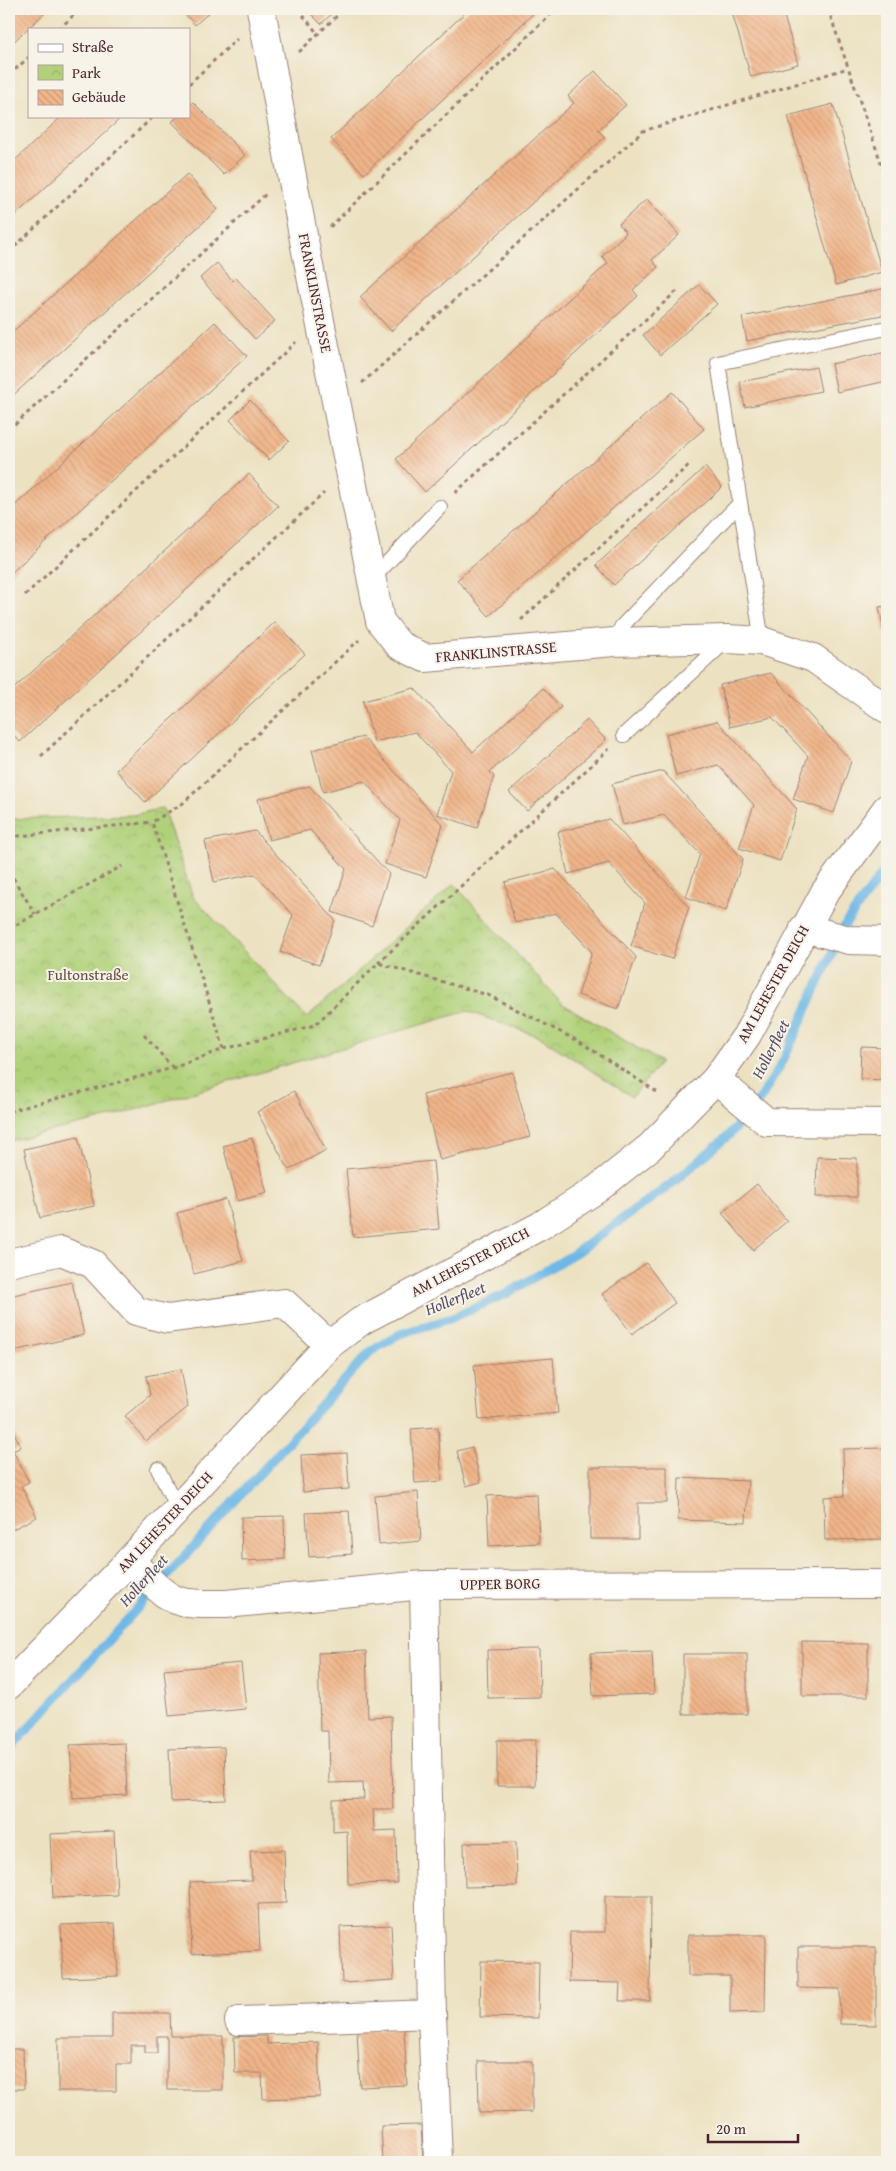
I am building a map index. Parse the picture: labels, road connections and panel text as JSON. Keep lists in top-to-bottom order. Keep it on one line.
{"streets":{"street":["FRANKLINSTRASSE","AM LEHESTER DEICH","UPPER BORG"]},"crossings":[["AM LEHESTER DEICH","UPPER BORG"]],"water":["Hollerfleet"],"parks":["Fultonstraße"],"legend":["Straße","Park","Gebäude"],"scale_bar":"20 m"}
